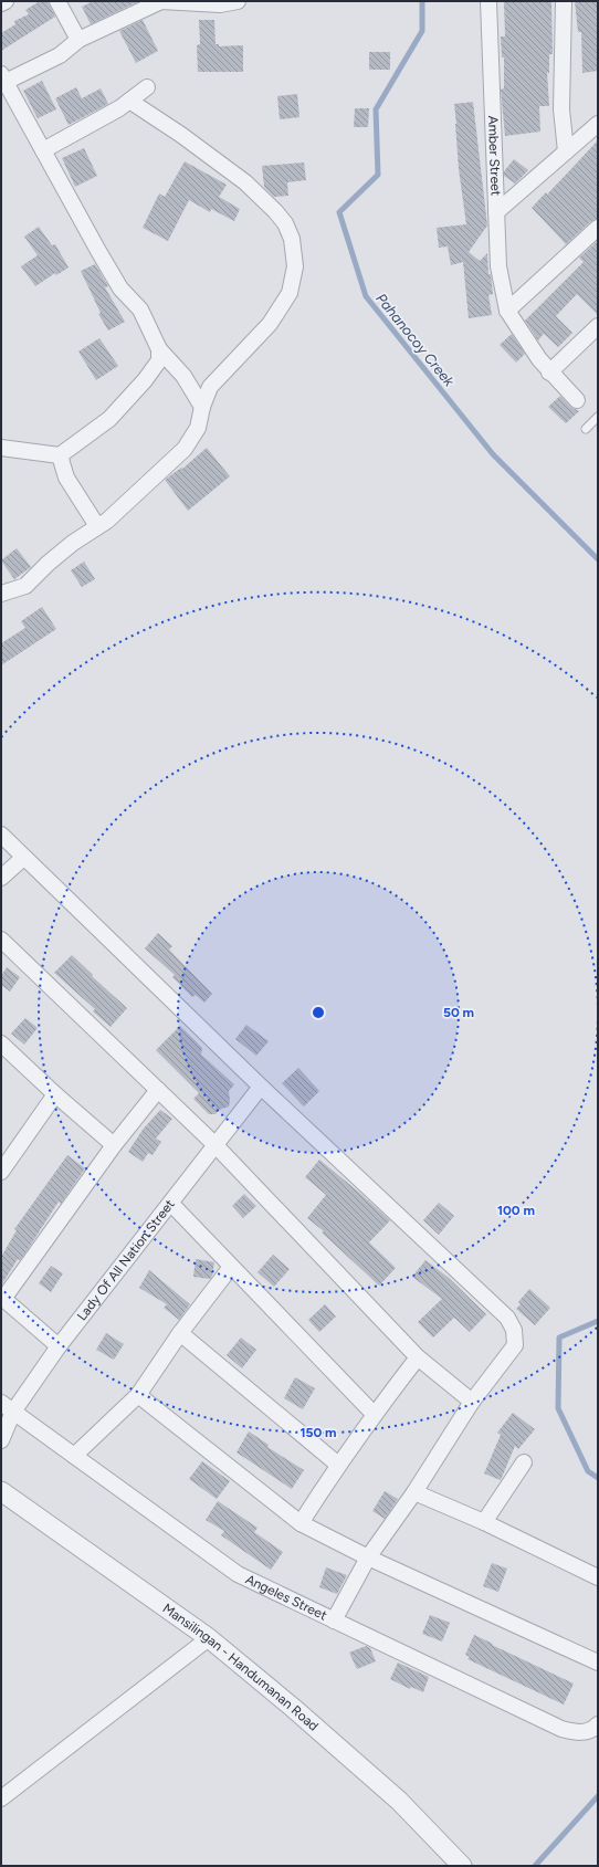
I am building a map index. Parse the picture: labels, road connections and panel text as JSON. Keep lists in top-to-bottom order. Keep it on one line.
{"streets":{"street":["Amber Street","Lady Of All Nation Street","Angeles Street","Mansilingan - Handumanan Road"]},"crossings":[["Lady Of All Nation Street","Angeles Street"]],"water":["Pahanocoy Creek"],"rings":["50 m","100 m","150 m"]}
